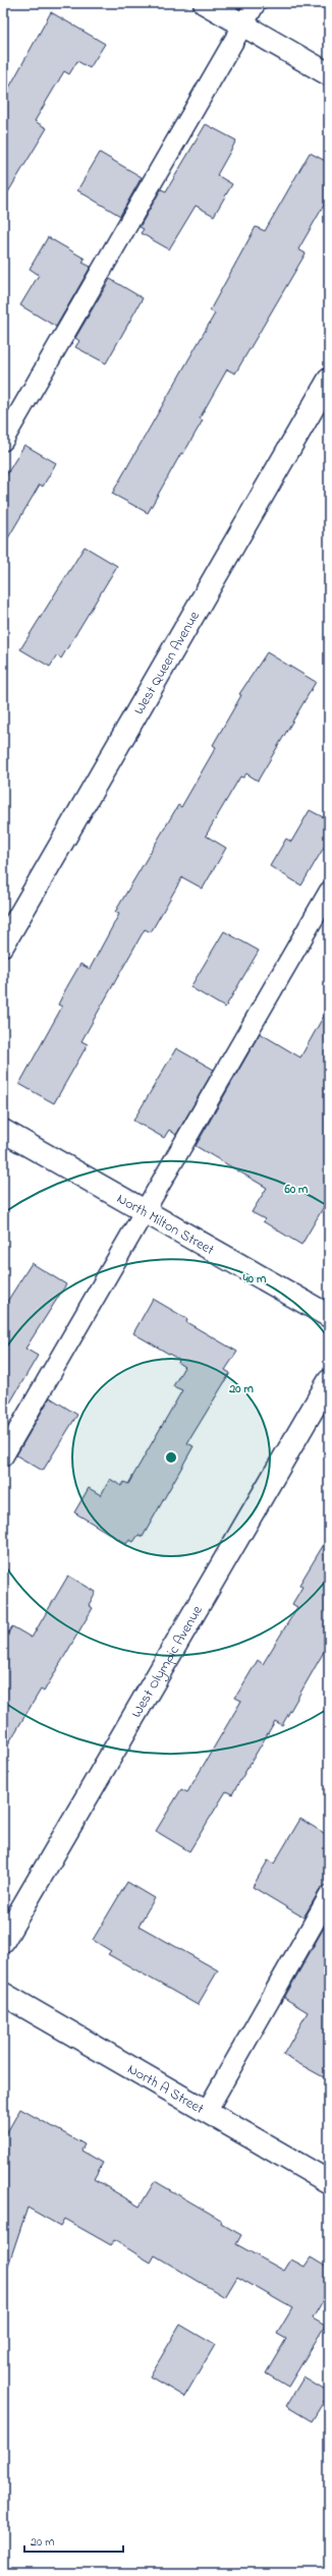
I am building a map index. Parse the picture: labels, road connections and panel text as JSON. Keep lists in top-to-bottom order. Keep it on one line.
{"streets":{"street":["West Queen Avenue","North Milton Street","West Olympic Avenue","North A Street"]},"scale_bar":"20 m","rings":["60 m","40 m","20 m"]}
